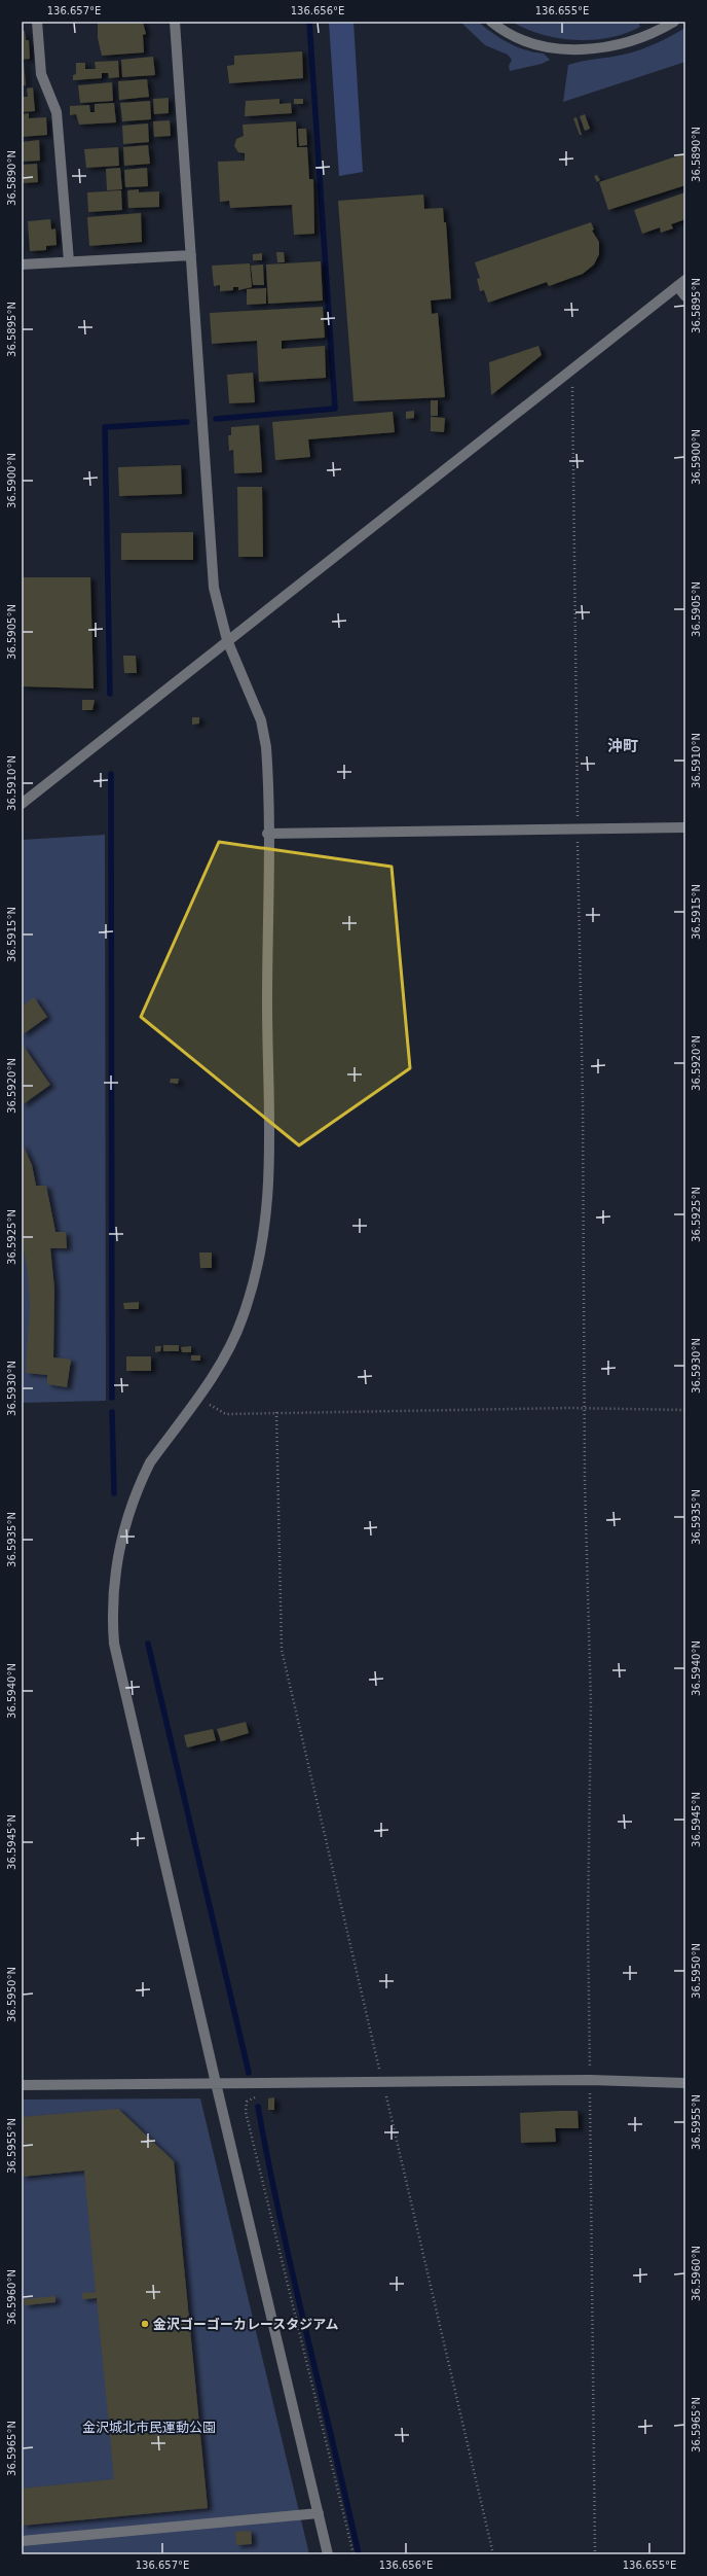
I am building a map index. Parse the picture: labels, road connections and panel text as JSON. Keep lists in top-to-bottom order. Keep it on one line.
{"districts":["沖町"],"parks":["金沢城北市民運動公園"],"places":["金沢ゴーゴーカレースタジアム"],"coordinates":["136.657°E","136.656°E","136.655°E","36.5890°N","36.5895°N","36.5900°N","36.5905°N","36.5910°N","36.5915°N","36.5920°N","36.5925°N","36.5930°N","36.5935°N","36.5940°N","36.5945°N","36.5950°N","36.5955°N","36.5960°N","36.5965°N"]}
